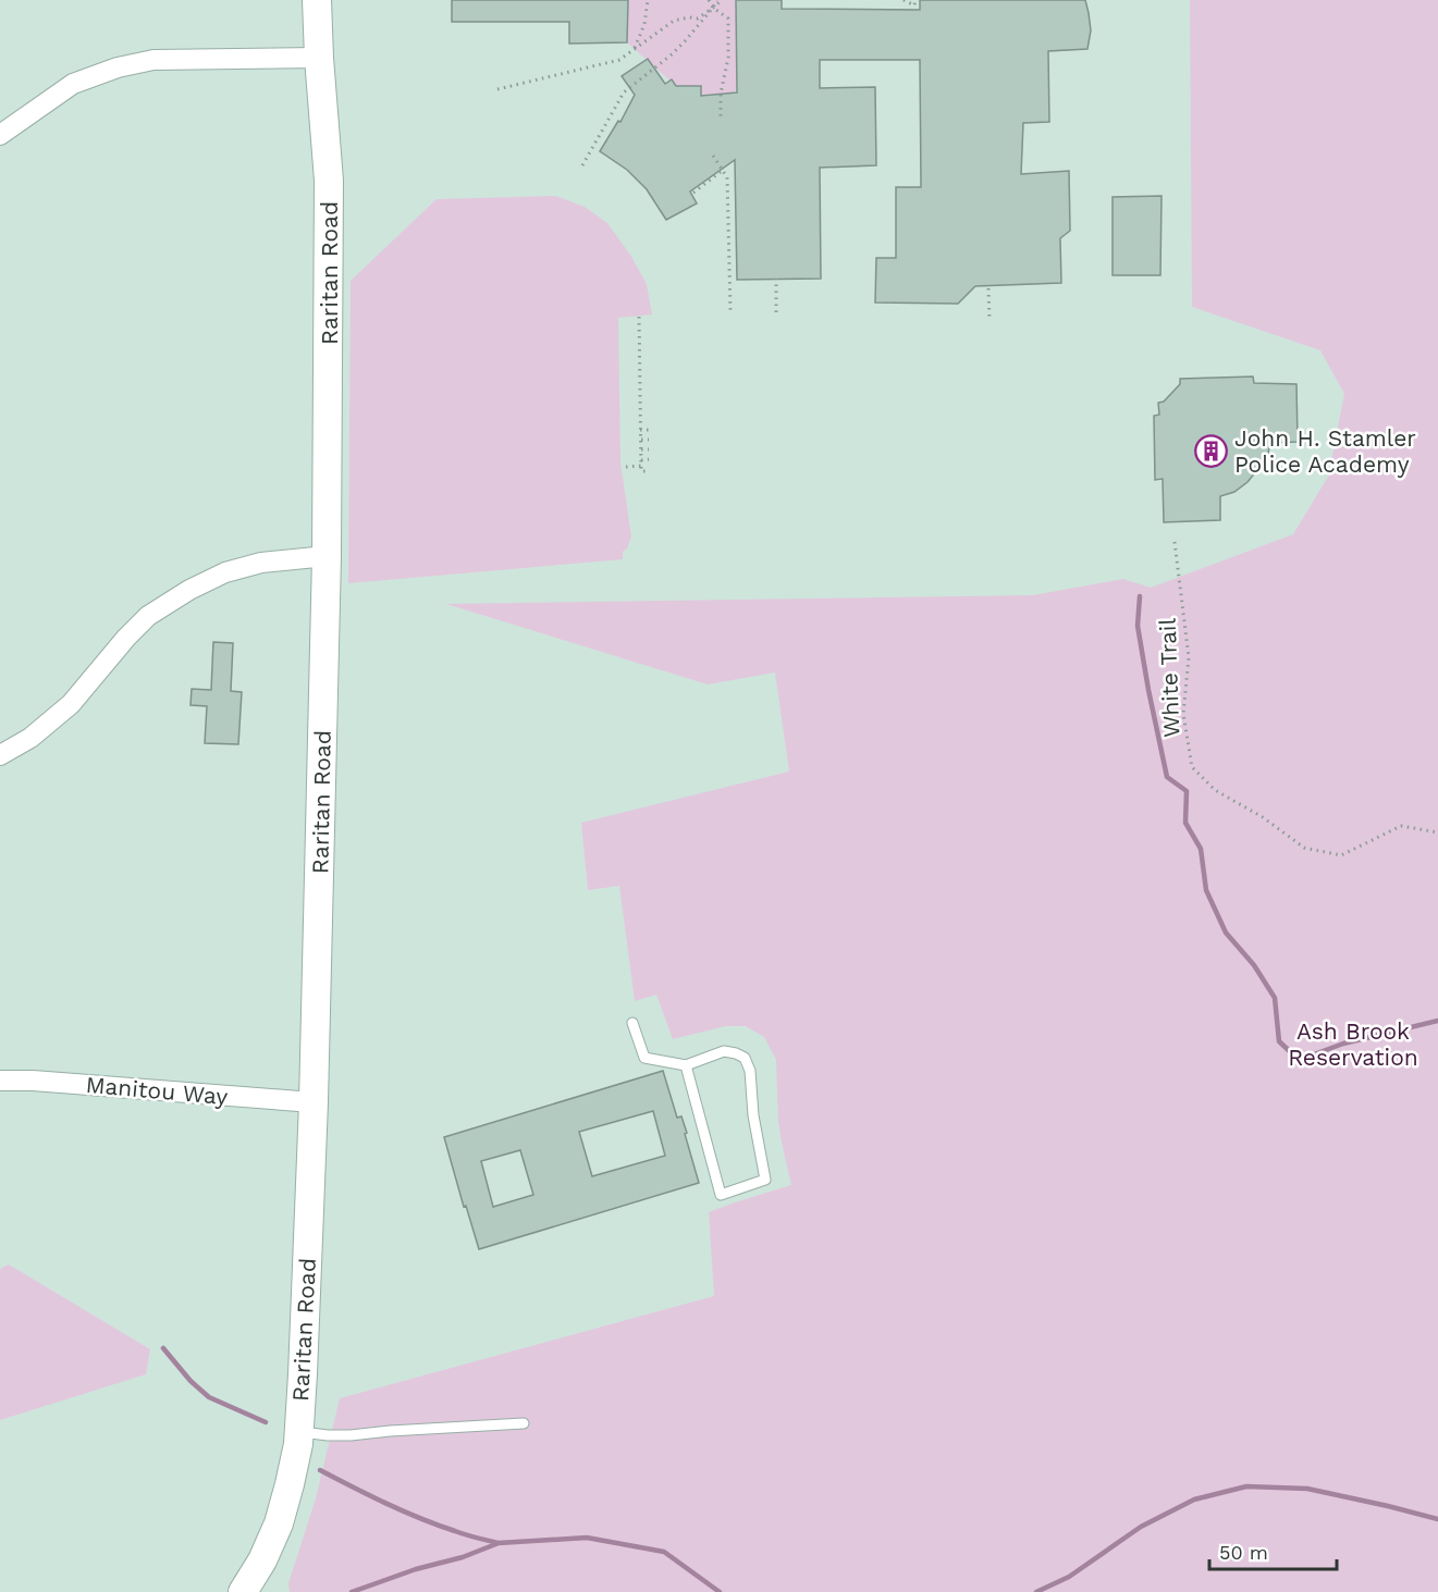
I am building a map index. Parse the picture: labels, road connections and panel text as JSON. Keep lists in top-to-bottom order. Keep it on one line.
{"streets":{"street":["Raritan Road","Manitou Way"],"path":["White Trail"]},"crossings":[["Raritan Road","Manitou Way"]],"parks":["Ash Brook Reservation"],"places":{"building":["John H. Stamler Police Academy"]},"scale_bar":"50 m"}
